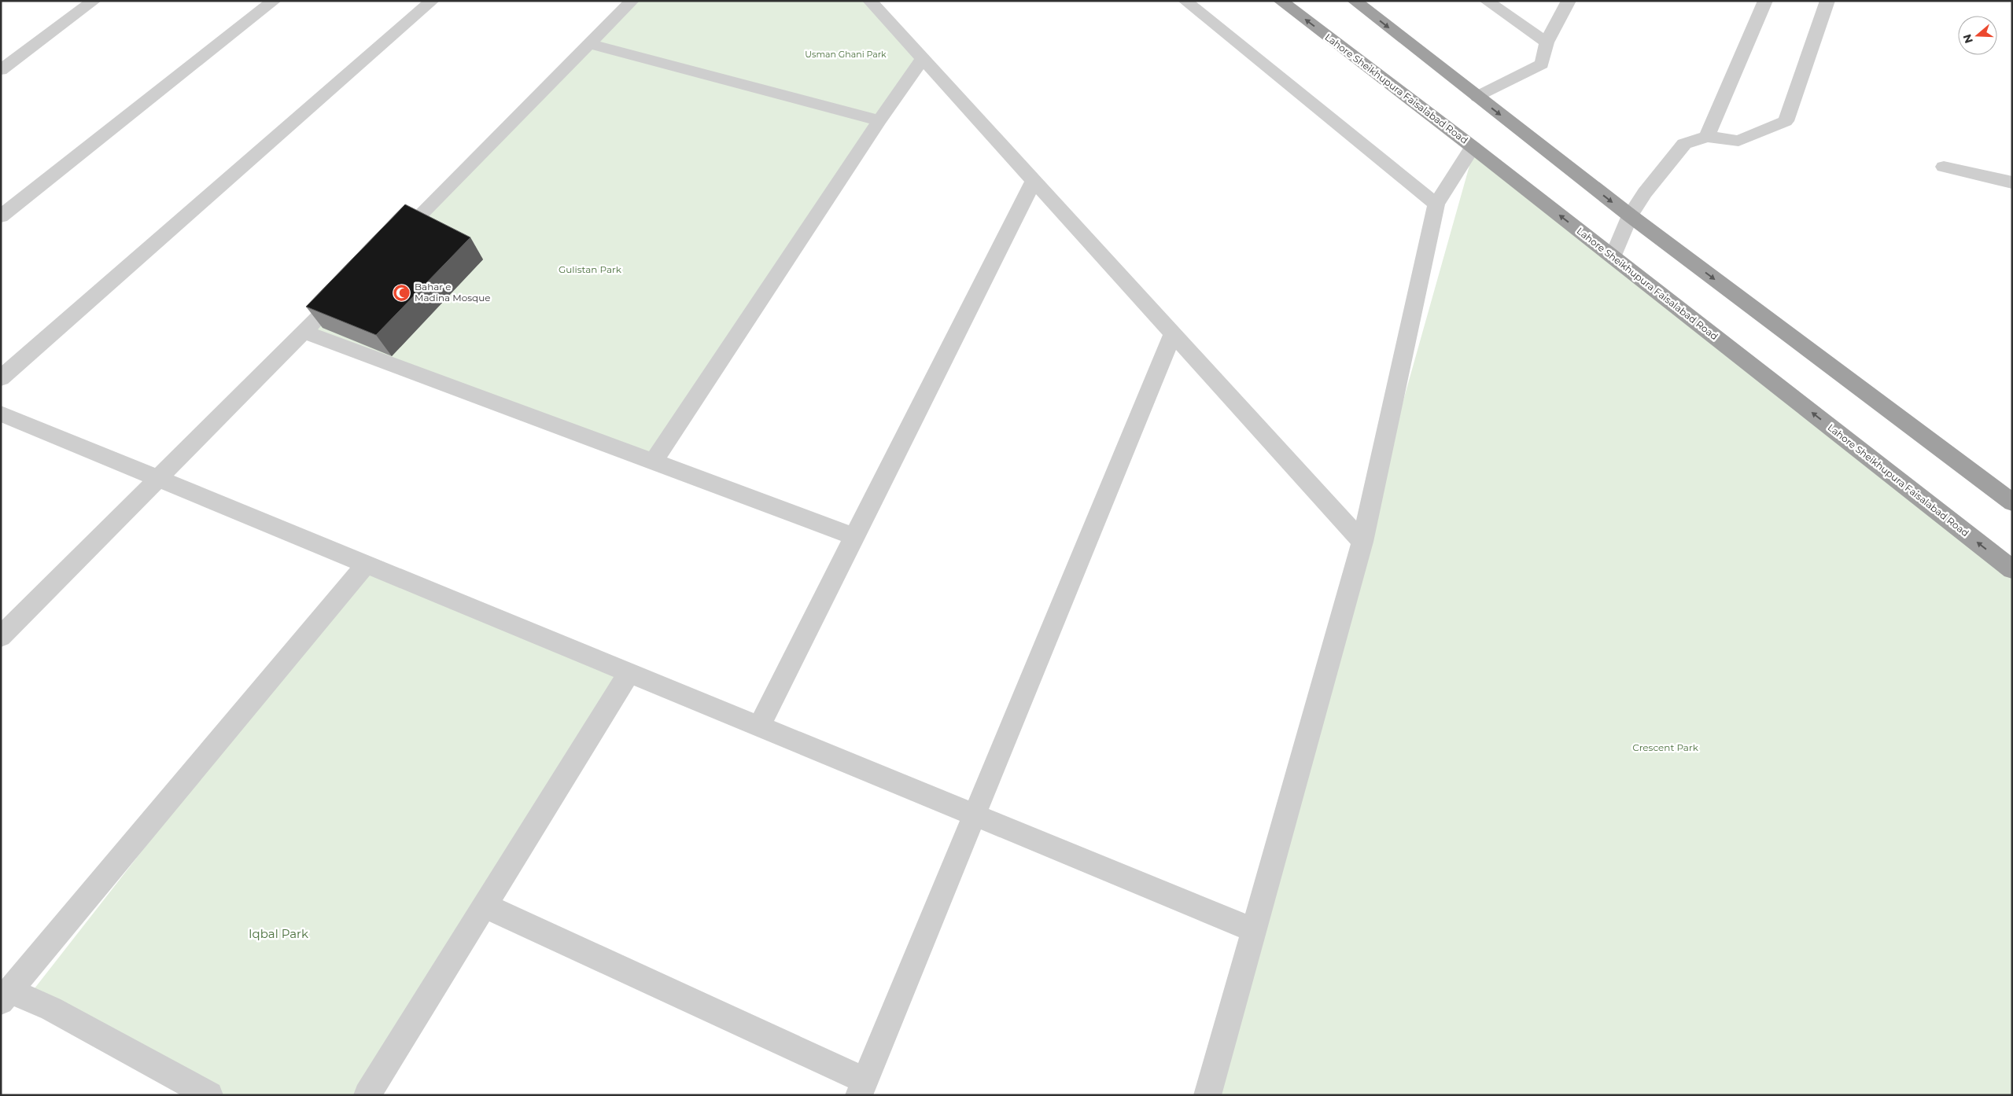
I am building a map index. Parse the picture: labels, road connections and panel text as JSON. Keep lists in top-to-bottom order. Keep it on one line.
{"streets":{"highway":["Lahore Sheikhupura Faisalabad Road"]},"parks":["Usman Ghani Park","Gulistan Park","Crescent Park","Iqbal Park"],"places":{"mosque":["Bahar e Madina Mosque"]},"north":"left"}
